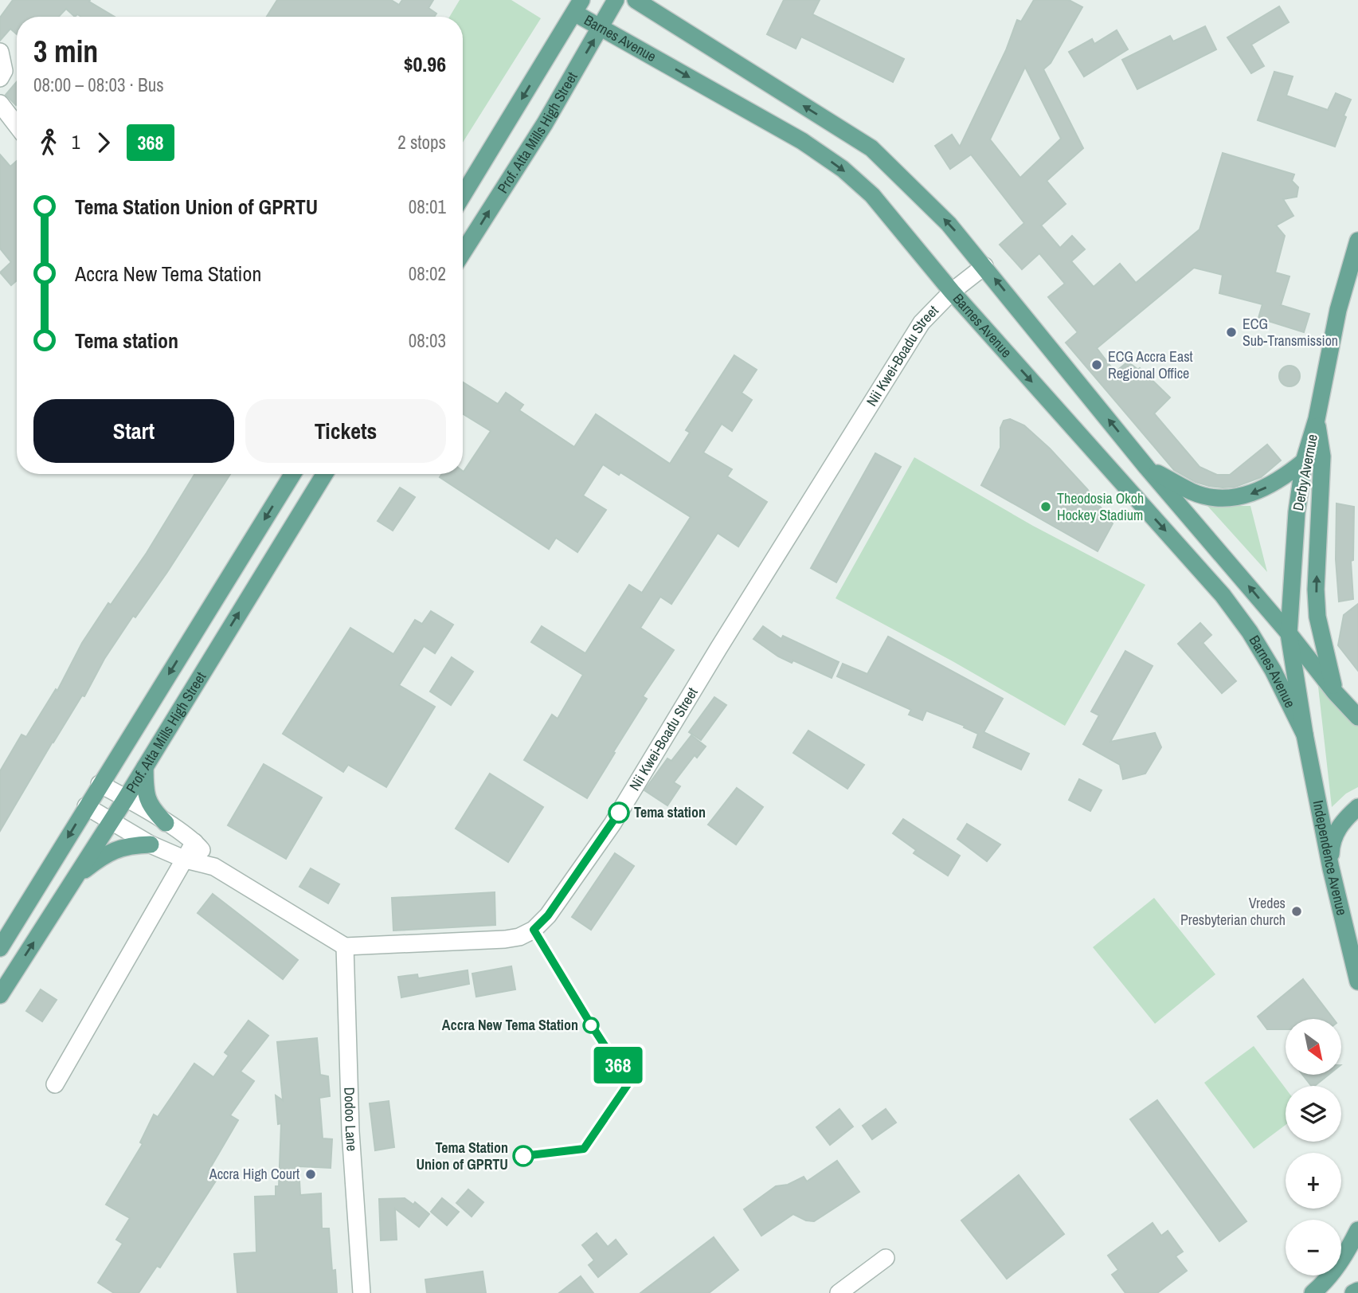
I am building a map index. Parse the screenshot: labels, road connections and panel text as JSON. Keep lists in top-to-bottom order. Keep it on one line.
{"streets":{"main road":["Barnes Avenue","Prof. Atta Mills High Street","Derby Avernue","Independence Avenue"],"street":["Nii Kwei-Boadu Street","Dodoo Lane"]},"crossings":[["Barnes Avenue","Prof. Atta Mills High Street"],["Barnes Avenue","Nii Kwei-Boadu Street"],["Barnes Avenue","Derby Avernue"],["Barnes Avenue","Independence Avenue"],["Nii Kwei-Boadu Street","Dodoo Lane"],["Derby Avernue","Independence Avenue"]],"places":["ECG Sub-Transmission","ECG Accra East Regional Office","Theodosia Okoh Hockey Stadium","Tema station","Vredes Presbyterian church","Accra New Tema Station","Tema Station Union of GPRTU","Accra High Court"],"lines":["bus line 368"],"north":"bottom right","page":{"on_map":"368","heading":["3 min","08:00 – 08:03 · Bus","$0.96"],"legs":["1","368","2 stops"],"list":[{"name":"Tema Station Union of GPRTU","value":"08:01"},{"name":"Accra New Tema Station","value":"08:02"},{"name":"Tema station","value":"08:03"}],"buttons":["Start","Tickets"],"map_buttons":["+","−"]}}
